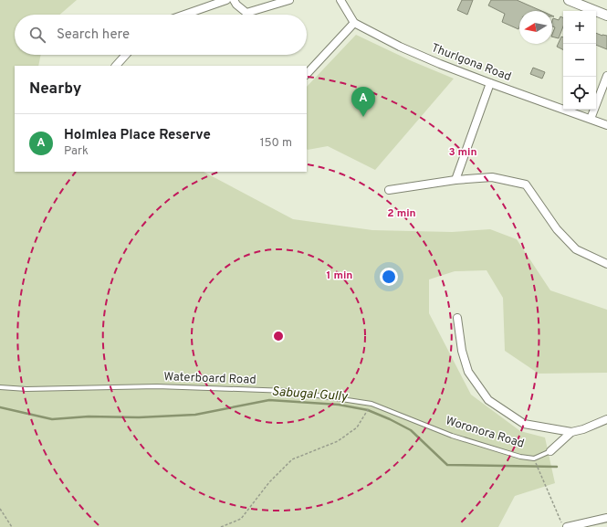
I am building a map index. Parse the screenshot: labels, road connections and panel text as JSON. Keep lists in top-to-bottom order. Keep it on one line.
{"streets":{"street":["Thurlgona Road","Woronora Road"],"lane":["Waterboard Road"]},"crossings":[["Waterboard Road","Woronora Road"]],"water":["Sabugal Gully"],"north":"left","page":{"map_buttons":["+","−"],"search":"Search here","heading":"Nearby","pins":"A","list":[{"mark":"A","name":"Holmlea Place Reserve","note":"Park","value":"150 m"}]},"rings":["3 min","2 min","1 min"]}
